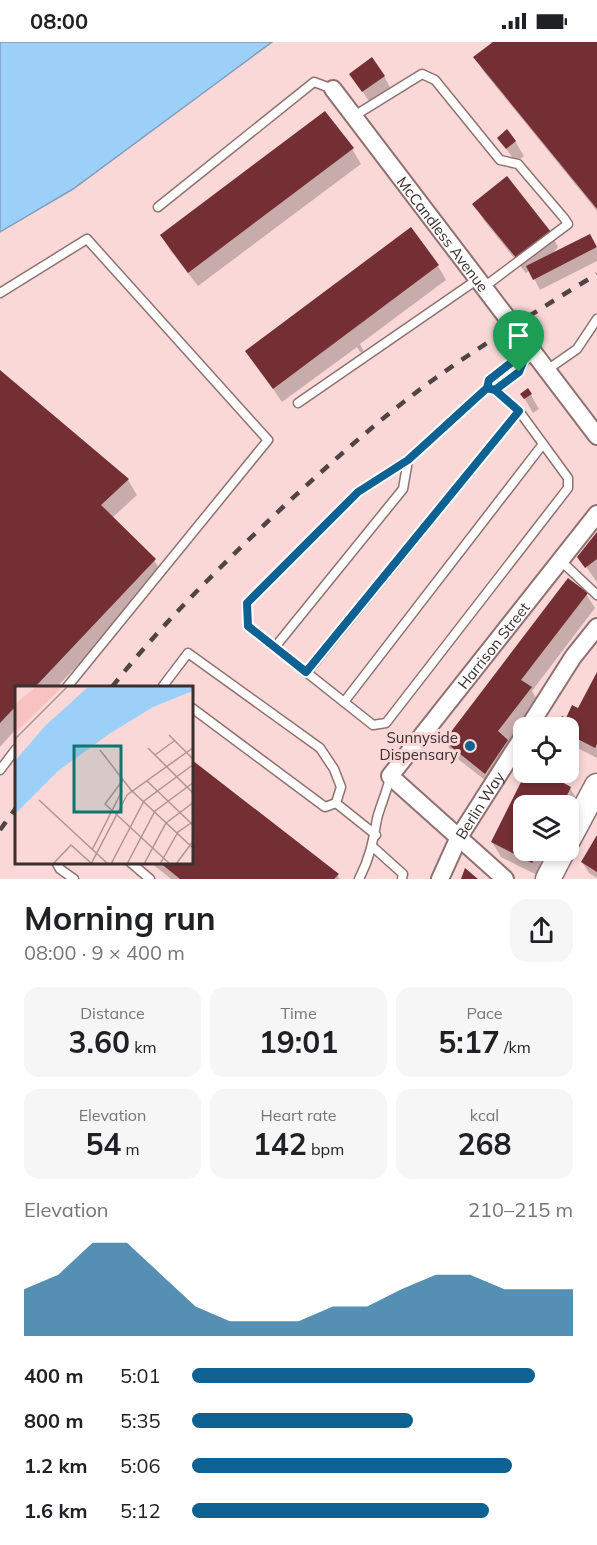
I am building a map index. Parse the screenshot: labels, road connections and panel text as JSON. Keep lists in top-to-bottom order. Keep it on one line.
{"streets":{"street":["McCandless Avenue","Harrison Street","Berlin Way"]},"places":["Sunnyside Dispensary"],"page":{"status":"08:00","heading":["Morning run","08:00 · 9 × 400 m"],"stats":[["Distance","3.60 km"],["Time","19:01"],["Pace","5:17 /km"],["Elevation","54 m"],["Heart rate","142 bpm"],["kcal","268"]],"chart":["Elevation","210–215 m"],"list":[{"name":"400 m","note":"5:01"},{"name":"800 m","note":"5:35"},{"name":"1.2 km","note":"5:06"},{"name":"1.6 km","note":"5:12"}]}}
